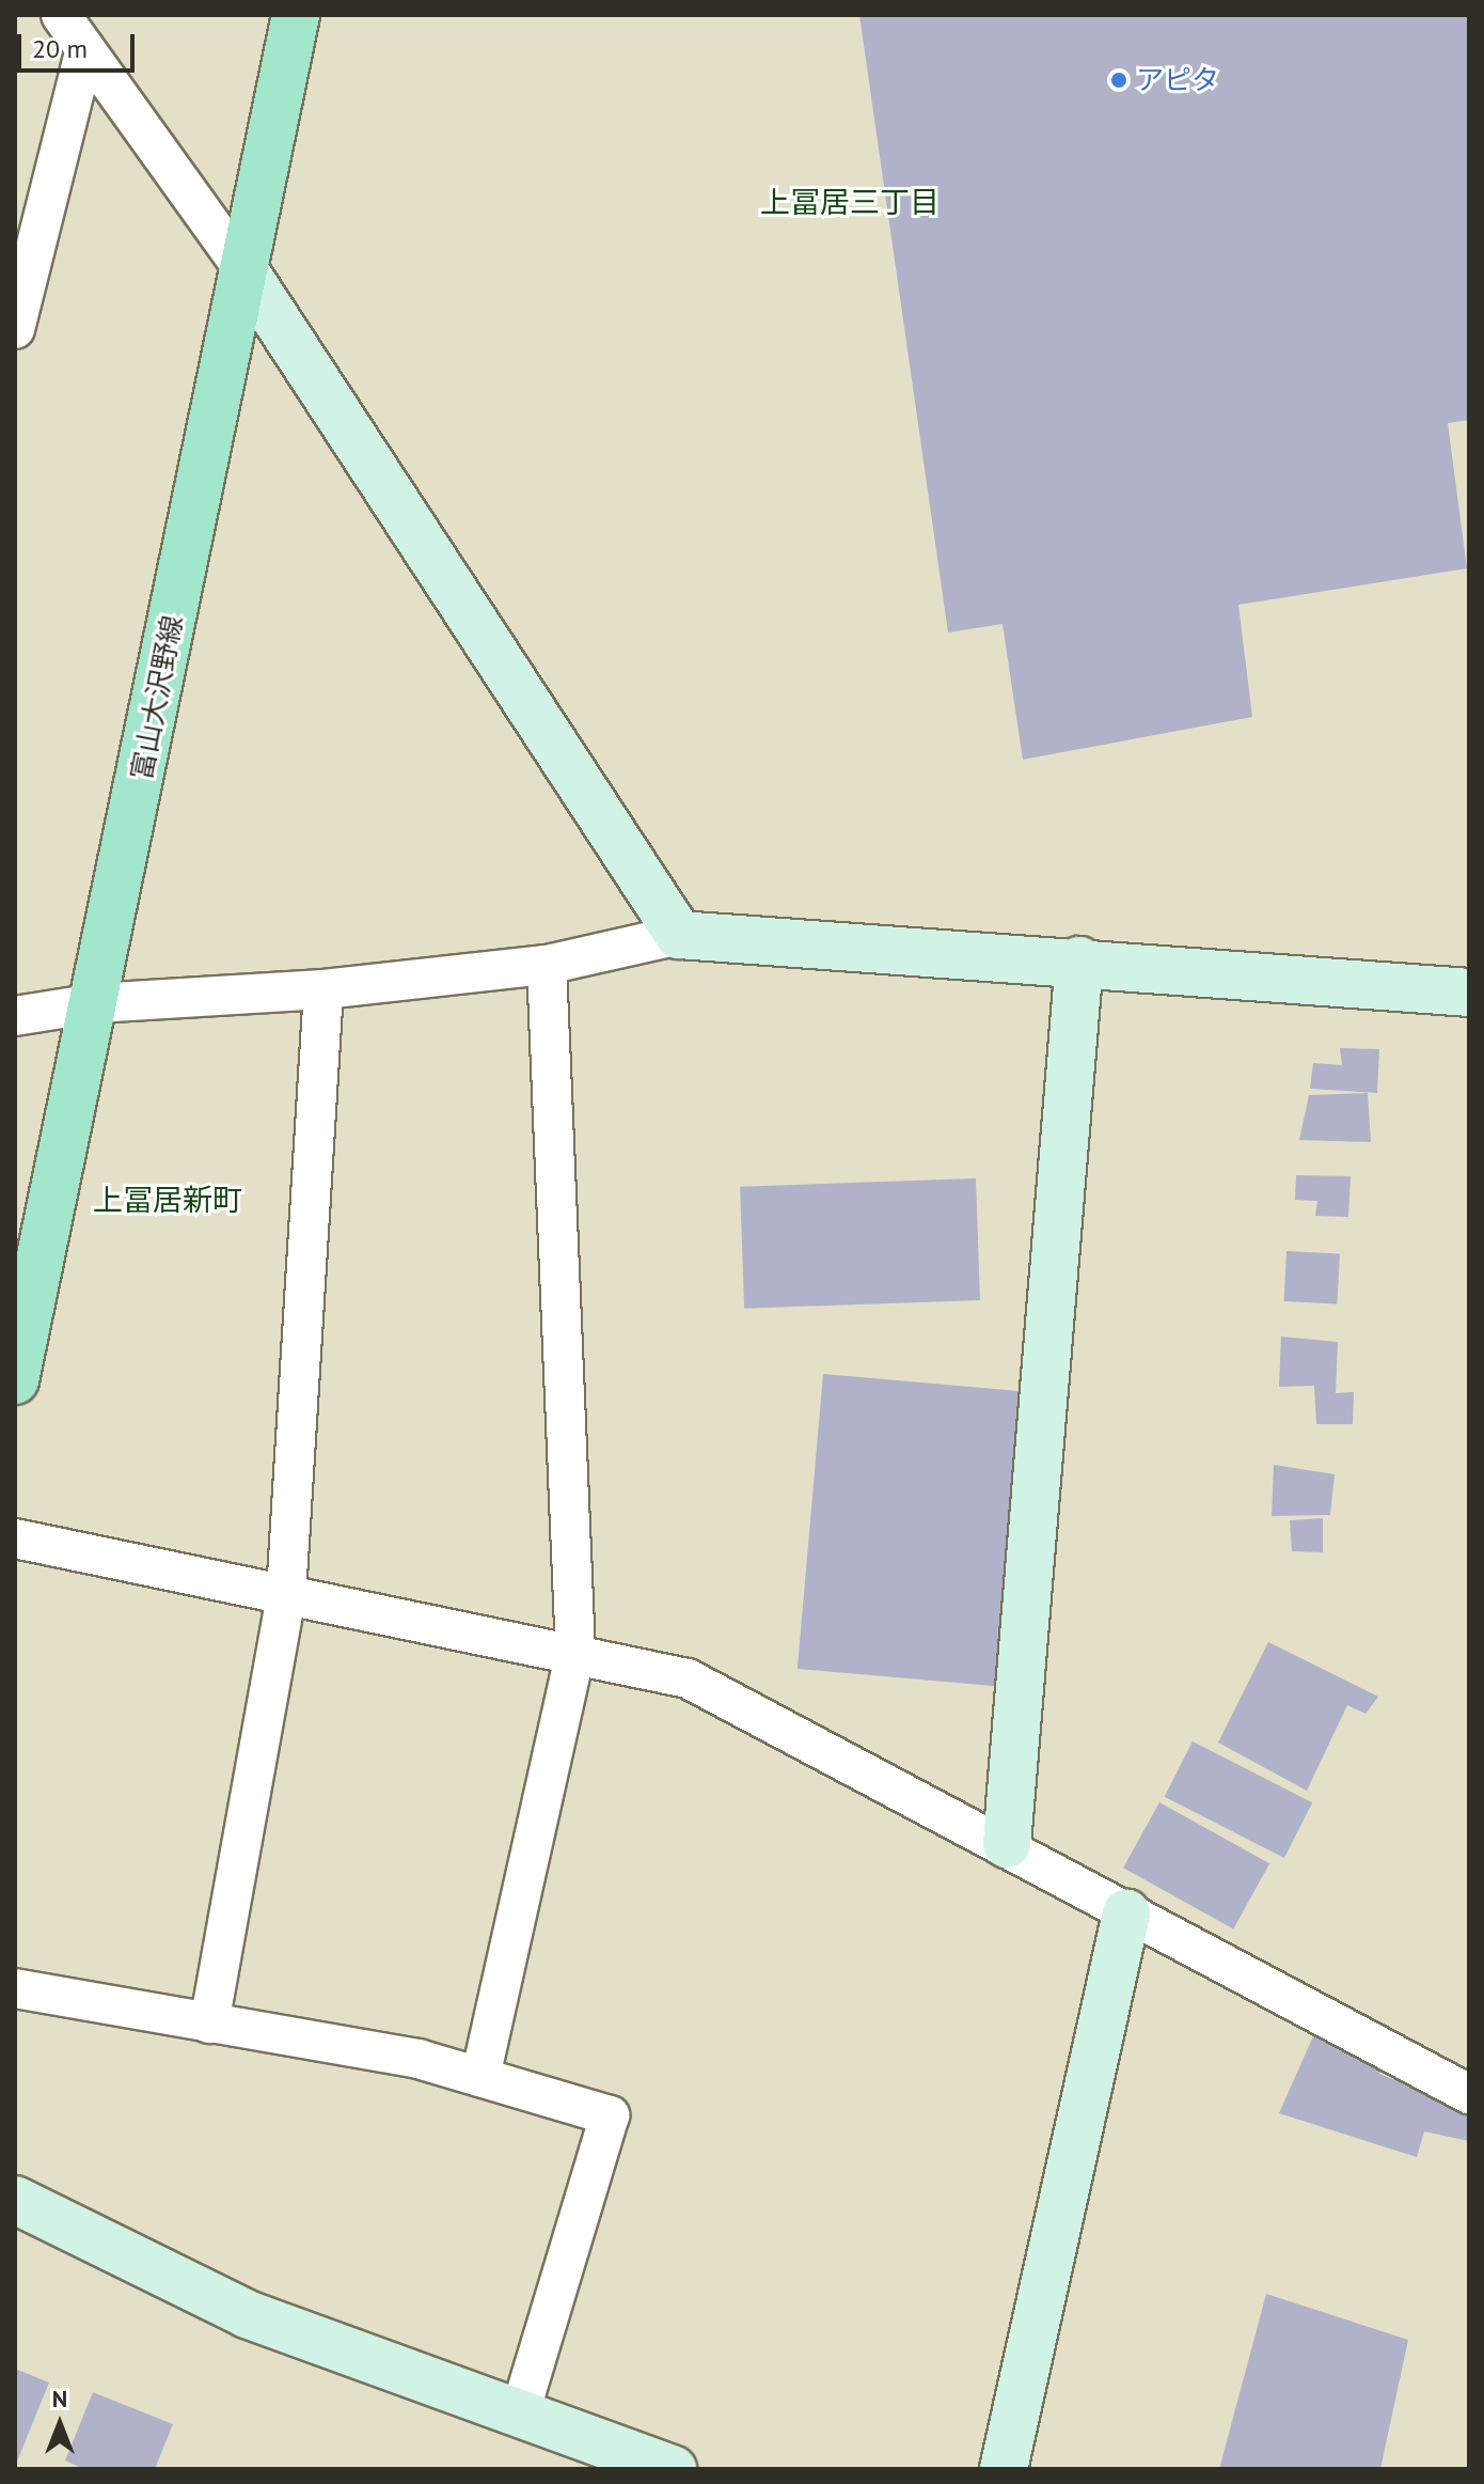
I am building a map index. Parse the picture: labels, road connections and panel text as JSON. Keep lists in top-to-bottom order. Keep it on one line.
{"streets":{"main road":["富山大沢野線"]},"districts":["上冨居三丁目","上冨居新町"],"places":["アピタ"],"scale_bar":"20 m","north":"top"}
